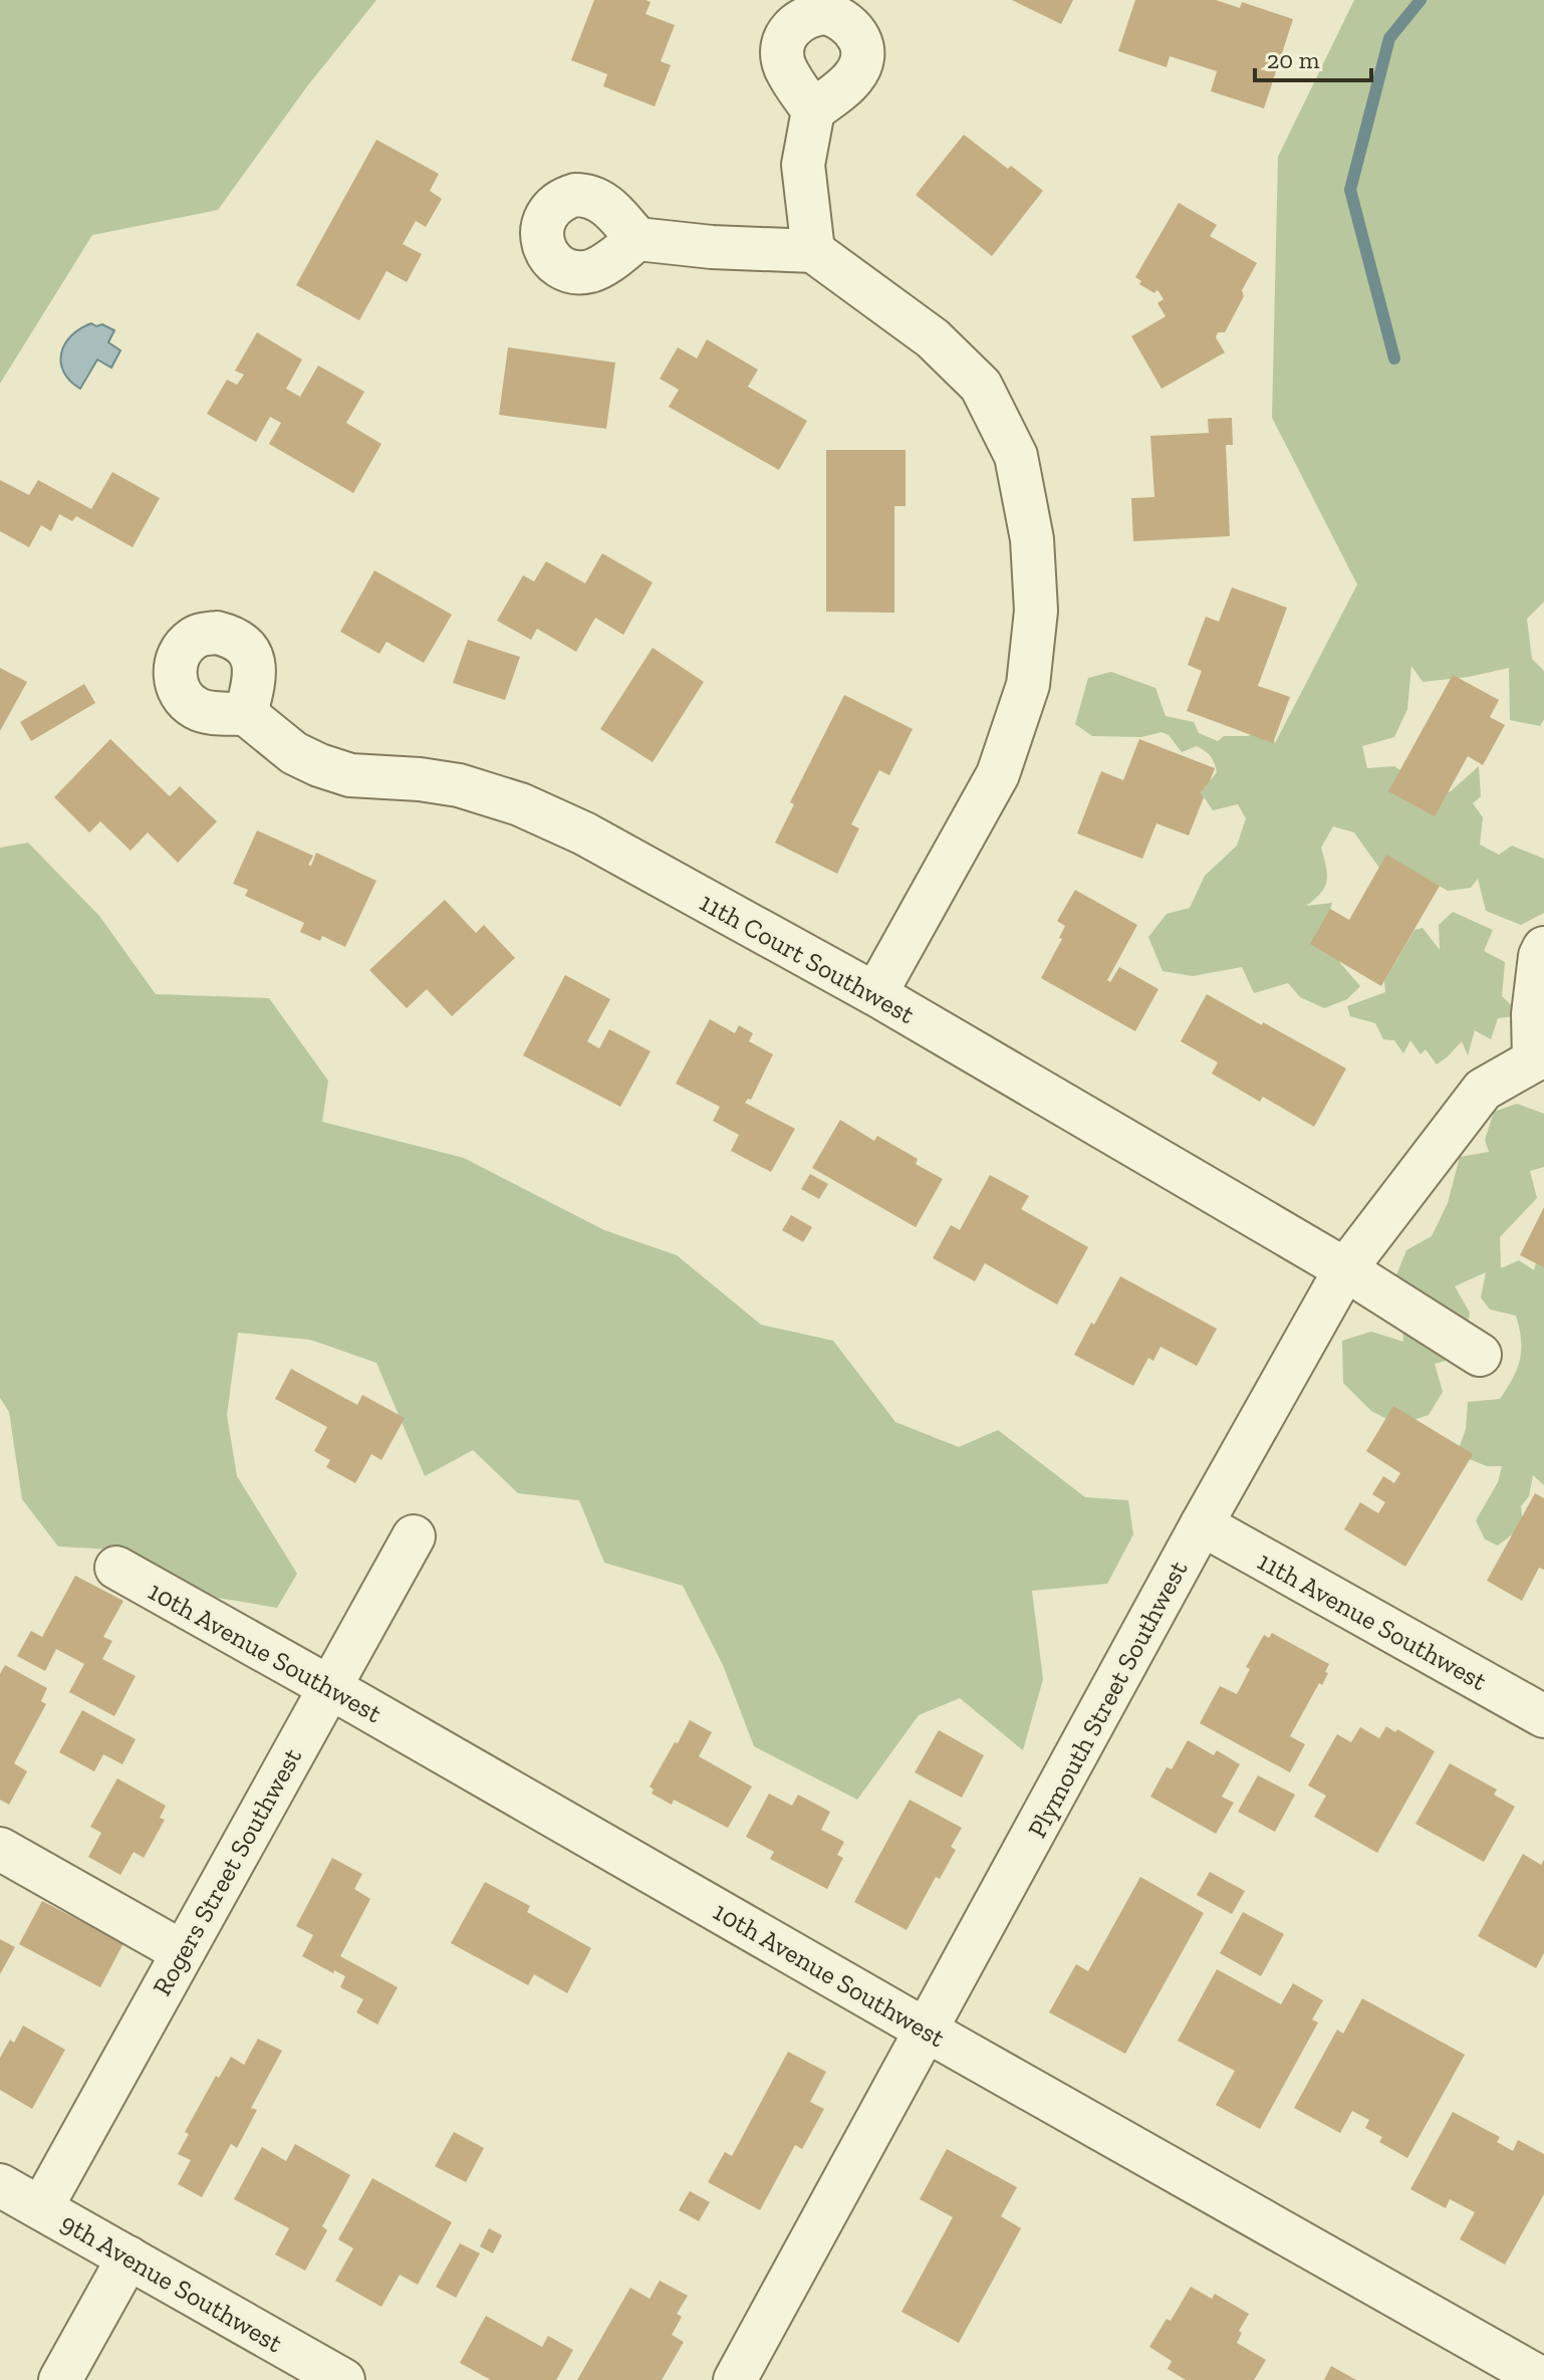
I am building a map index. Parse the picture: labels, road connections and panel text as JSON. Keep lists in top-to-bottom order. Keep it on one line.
{"streets":{"street":["11th Court Southwest","11th Avenue Southwest","10th Avenue Southwest","Plymouth Street Southwest","Rogers Street Southwest","9th Avenue Southwest"]},"crossings":[["11th Court Southwest","Plymouth Street Southwest"],["11th Avenue Southwest","Plymouth Street Southwest"],["10th Avenue Southwest","Plymouth Street Southwest"],["10th Avenue Southwest","Rogers Street Southwest"],["Rogers Street Southwest","9th Avenue Southwest"]],"scale_bar":"20 m"}
